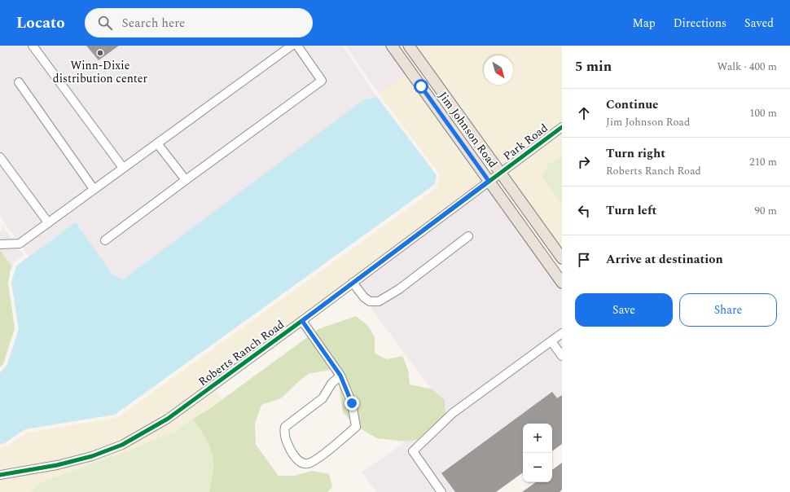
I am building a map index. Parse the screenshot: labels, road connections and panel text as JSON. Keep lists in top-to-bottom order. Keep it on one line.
{"streets":{"main road":["Jim Johnson Road"],"street":["Park Road","Roberts Ranch Road"]},"crossings":[["Jim Johnson Road","Park Road"],["Jim Johnson Road","Roberts Ranch Road"],["Park Road","Roberts Ranch Road"]],"places":["Winn-Dixie distribution center"],"north":"bottom right","page":{"header":"Locato","search":"Search here","nav":["Map","Directions","Saved"],"heading":["5 min","Walk · 400 m"],"list":[["Continue","Jim Johnson Road","100 m"],["Turn right","Roberts Ranch Road","210 m"],["Turn left","90 m"],"Arrive at destination"],"buttons":["Save","Share"],"map_buttons":["+","−"]}}
